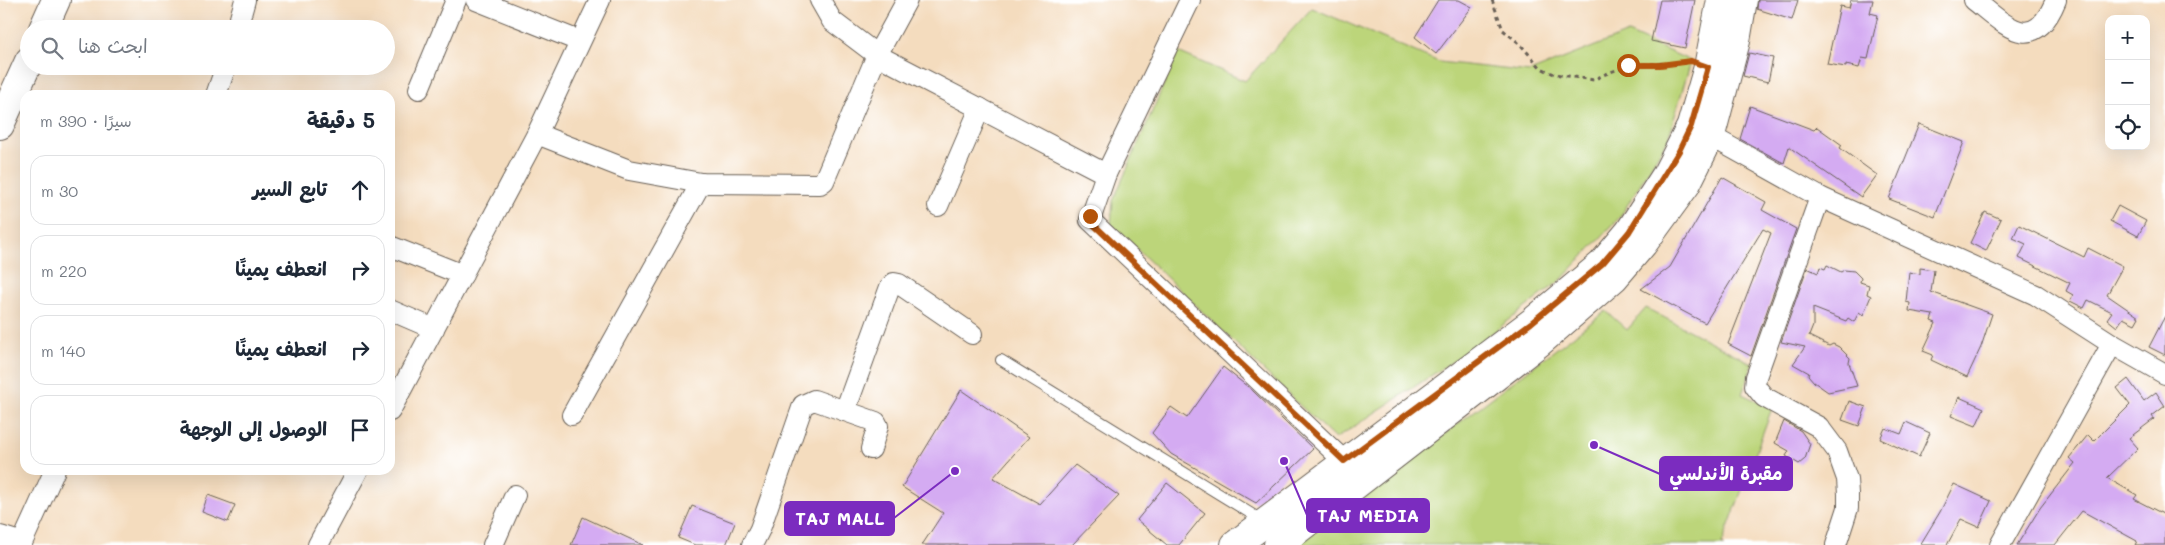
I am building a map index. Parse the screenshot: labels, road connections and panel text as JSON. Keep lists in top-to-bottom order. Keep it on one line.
{"places":["مقبرة الأندلسي","TAJ MEDIA","TAJ MALL"],"page":{"map_buttons":["+","−"],"search":"ابحث هنا","heading":["5 دقيقة","سيرًا · 390 m"],"list":[["تابع السير","30 m"],["انعطف يمينًا","220 m"],["انعطف يمينًا","140 m"],"الوصول إلى الوجهة"]}}
